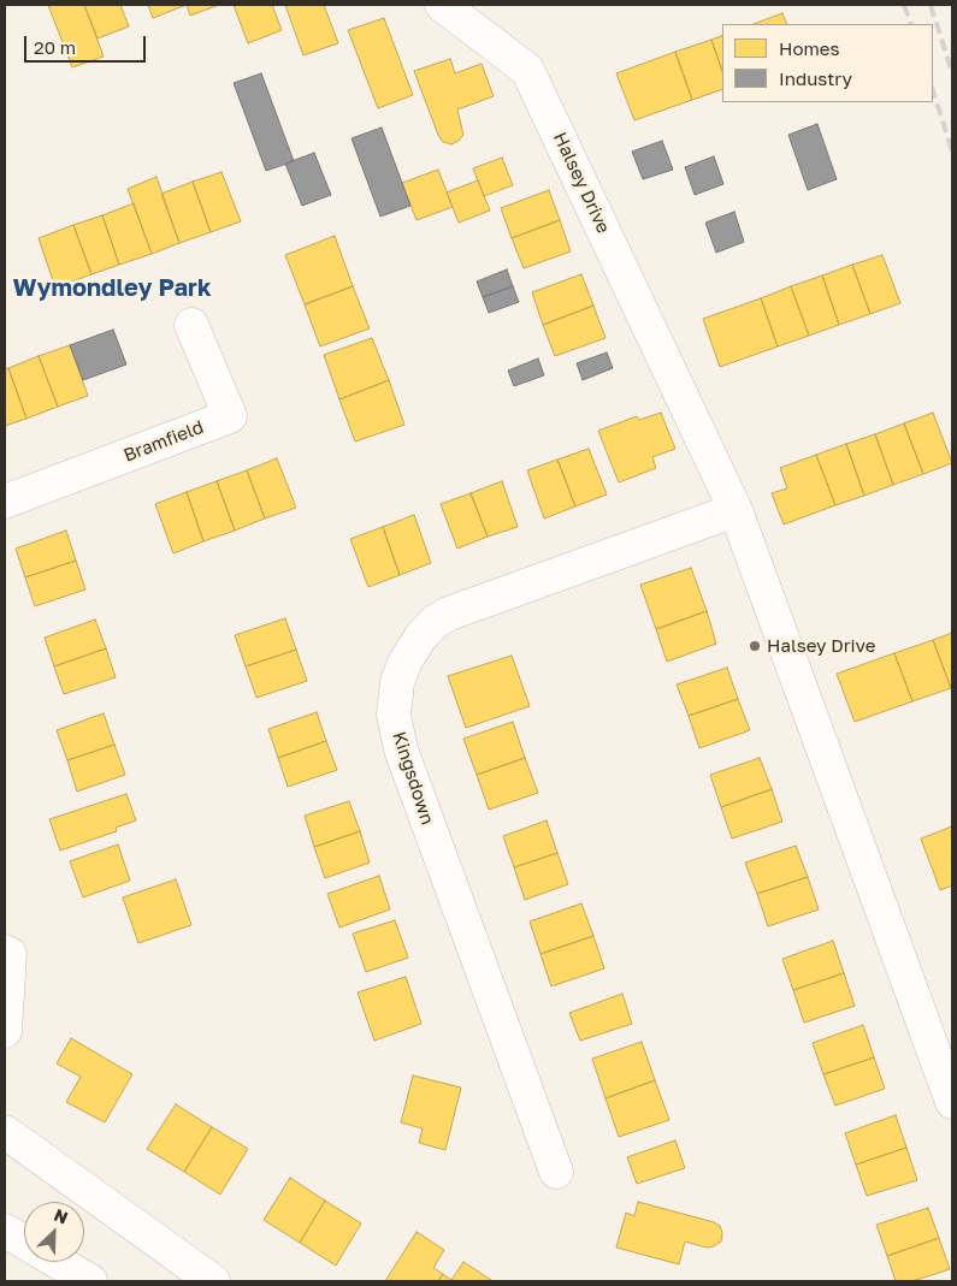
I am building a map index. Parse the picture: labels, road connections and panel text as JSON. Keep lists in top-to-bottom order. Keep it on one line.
{"streets":{"street":["Halsey Drive","Bramfield","Kingsdown"]},"crossings":[["Halsey Drive","Kingsdown"]],"districts":["Wymondley Park"],"places":["Halsey Drive"],"legend":["Homes","Industry"],"scale_bar":"20 m","north":"top right"}
